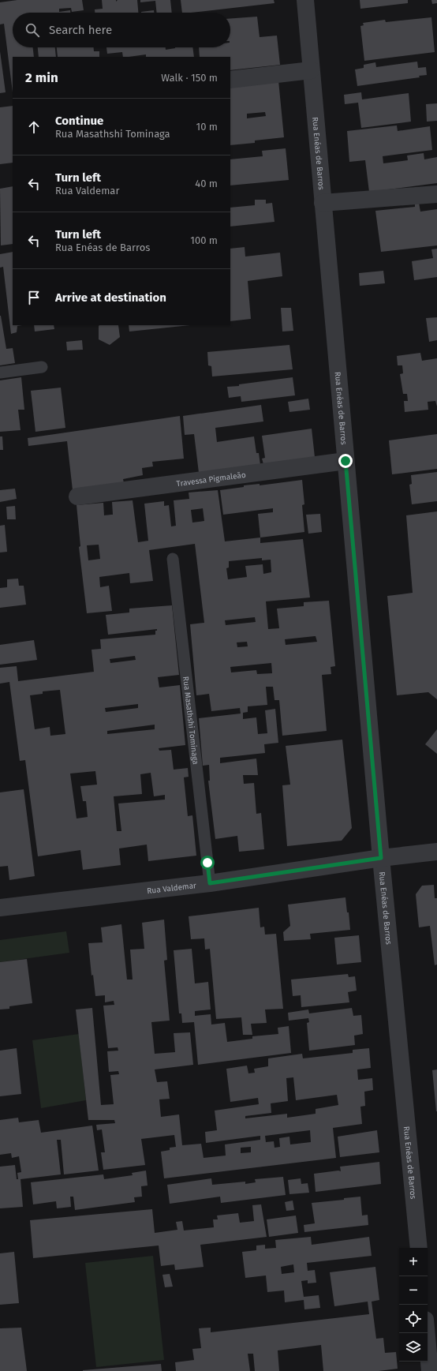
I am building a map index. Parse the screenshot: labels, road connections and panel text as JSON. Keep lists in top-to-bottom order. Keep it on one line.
{"streets":{"street":["Rua Enéas de Barros","Travessa Pigmaleão","Rua Valdemar"],"lane":["Rua Masathshi Tominaga"]},"crossings":[["Rua Enéas de Barros","Travessa Pigmaleão"],["Rua Enéas de Barros","Rua Valdemar"],["Rua Masathshi Tominaga","Rua Valdemar"]],"page":{"search":"Search here","heading":["2 min","Walk · 150 m"],"list":[["Continue","Rua Masathshi Tominaga","10 m"],["Turn left","Rua Valdemar","40 m"],["Turn left","Rua Enéas de Barros","100 m"],"Arrive at destination"],"map_buttons":["+","−"]}}
